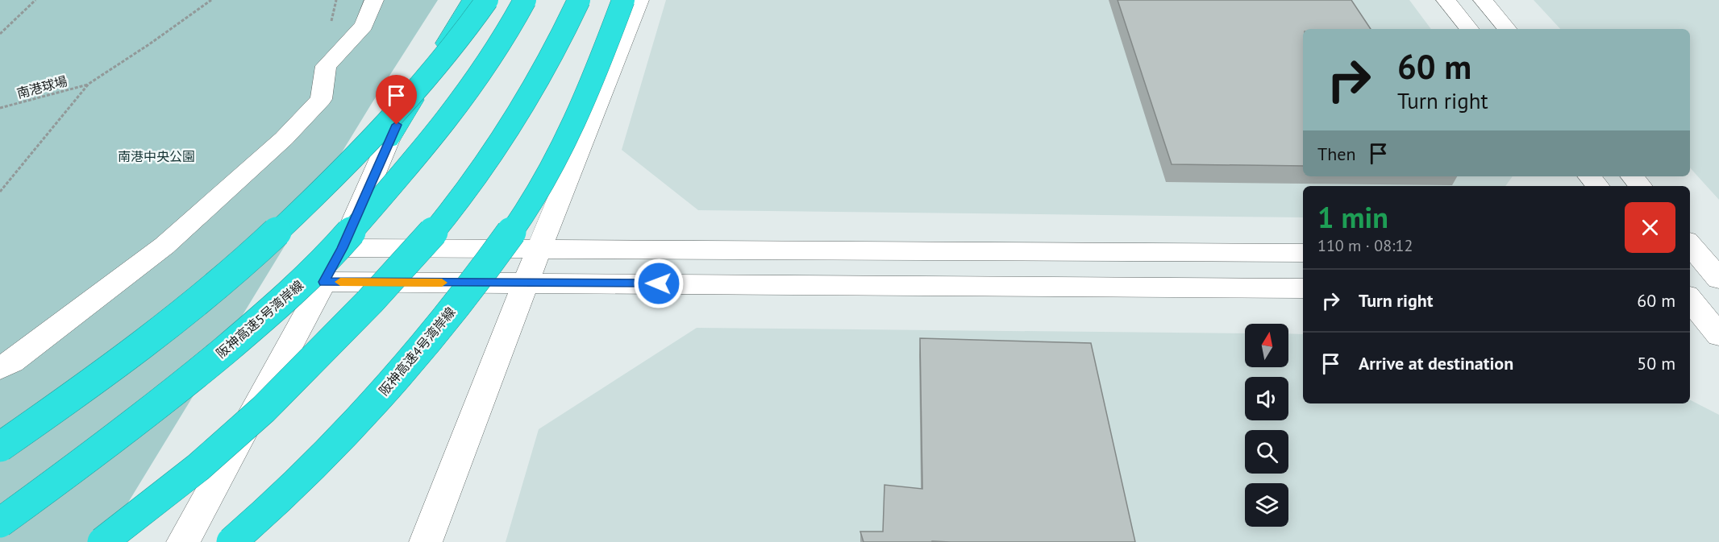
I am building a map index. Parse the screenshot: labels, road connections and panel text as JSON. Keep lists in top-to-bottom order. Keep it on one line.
{"streets":{"highway":["阪神高速5号湾岸線","阪神高速4号湾岸線"],"path":["南港球場"]},"parks":["南港中央公園"],"north":"top","page":{"turn":["60 m","Turn right"],"then":"Then","heading":["1 min","110 m · 08:12"],"list":[{"name":"Turn right","value":"60 m"},{"name":"Arrive at destination","value":"50 m"}]}}
